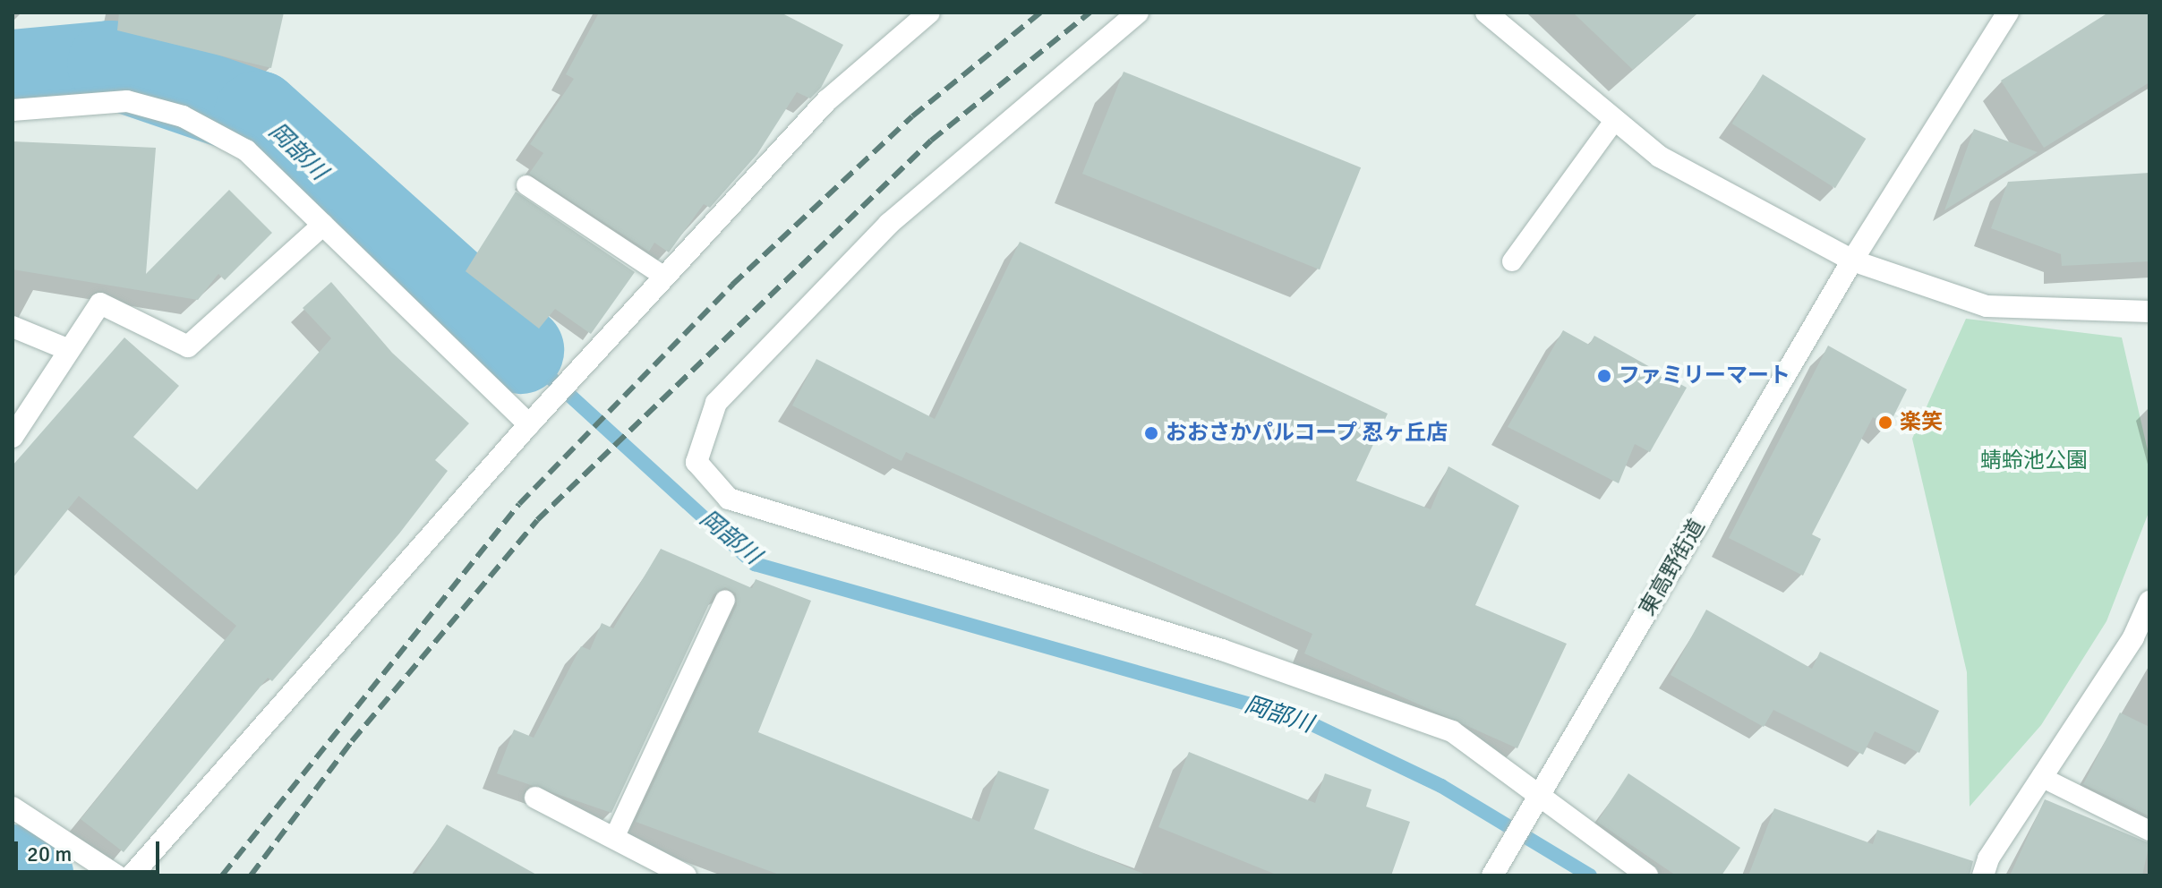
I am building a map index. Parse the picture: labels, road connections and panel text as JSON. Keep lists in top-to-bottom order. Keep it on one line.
{"streets":{"street":["東高野街道"]},"water":["岡部川"],"parks":["蜻蛉池公園"],"places":["ファミリーマート","楽笑","おおさかパルコープ 忍ヶ丘店"],"scale_bar":"20 m"}
